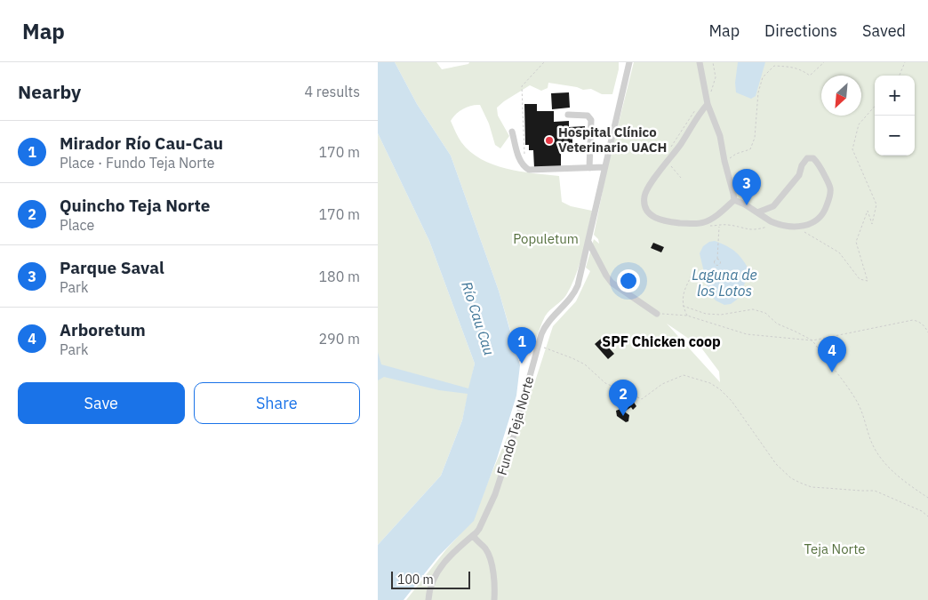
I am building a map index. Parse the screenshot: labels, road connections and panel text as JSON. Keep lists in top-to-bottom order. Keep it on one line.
{"streets":{"street":["Fundo Teja Norte"]},"districts":["SPF Chicken coop"],"water":["Laguna de los Lotos","Río Cau Cau"],"parks":["Populetum","Teja Norte"],"places":["Hospital Clínico Veterinario UACH"],"scale_bar":"100 m","north":"bottom left","page":{"header":"Map","nav":["Map","Directions","Saved"],"heading":["Nearby","4 results"],"map_buttons":["+","−"],"list":[{"mark":"1","name":"Mirador Río Cau-Cau","note":"Place · Fundo Teja Norte","value":"170 m"},{"mark":"2","name":"Quincho Teja Norte","note":"Place","value":"170 m"},{"mark":"3","name":"Parque Saval","note":"Park","value":"180 m"},{"mark":"4","name":"Arboretum","note":"Park","value":"290 m"}],"pins":["3","1","4","2"],"buttons":["Save","Share"],"scale":"100 m"}}
